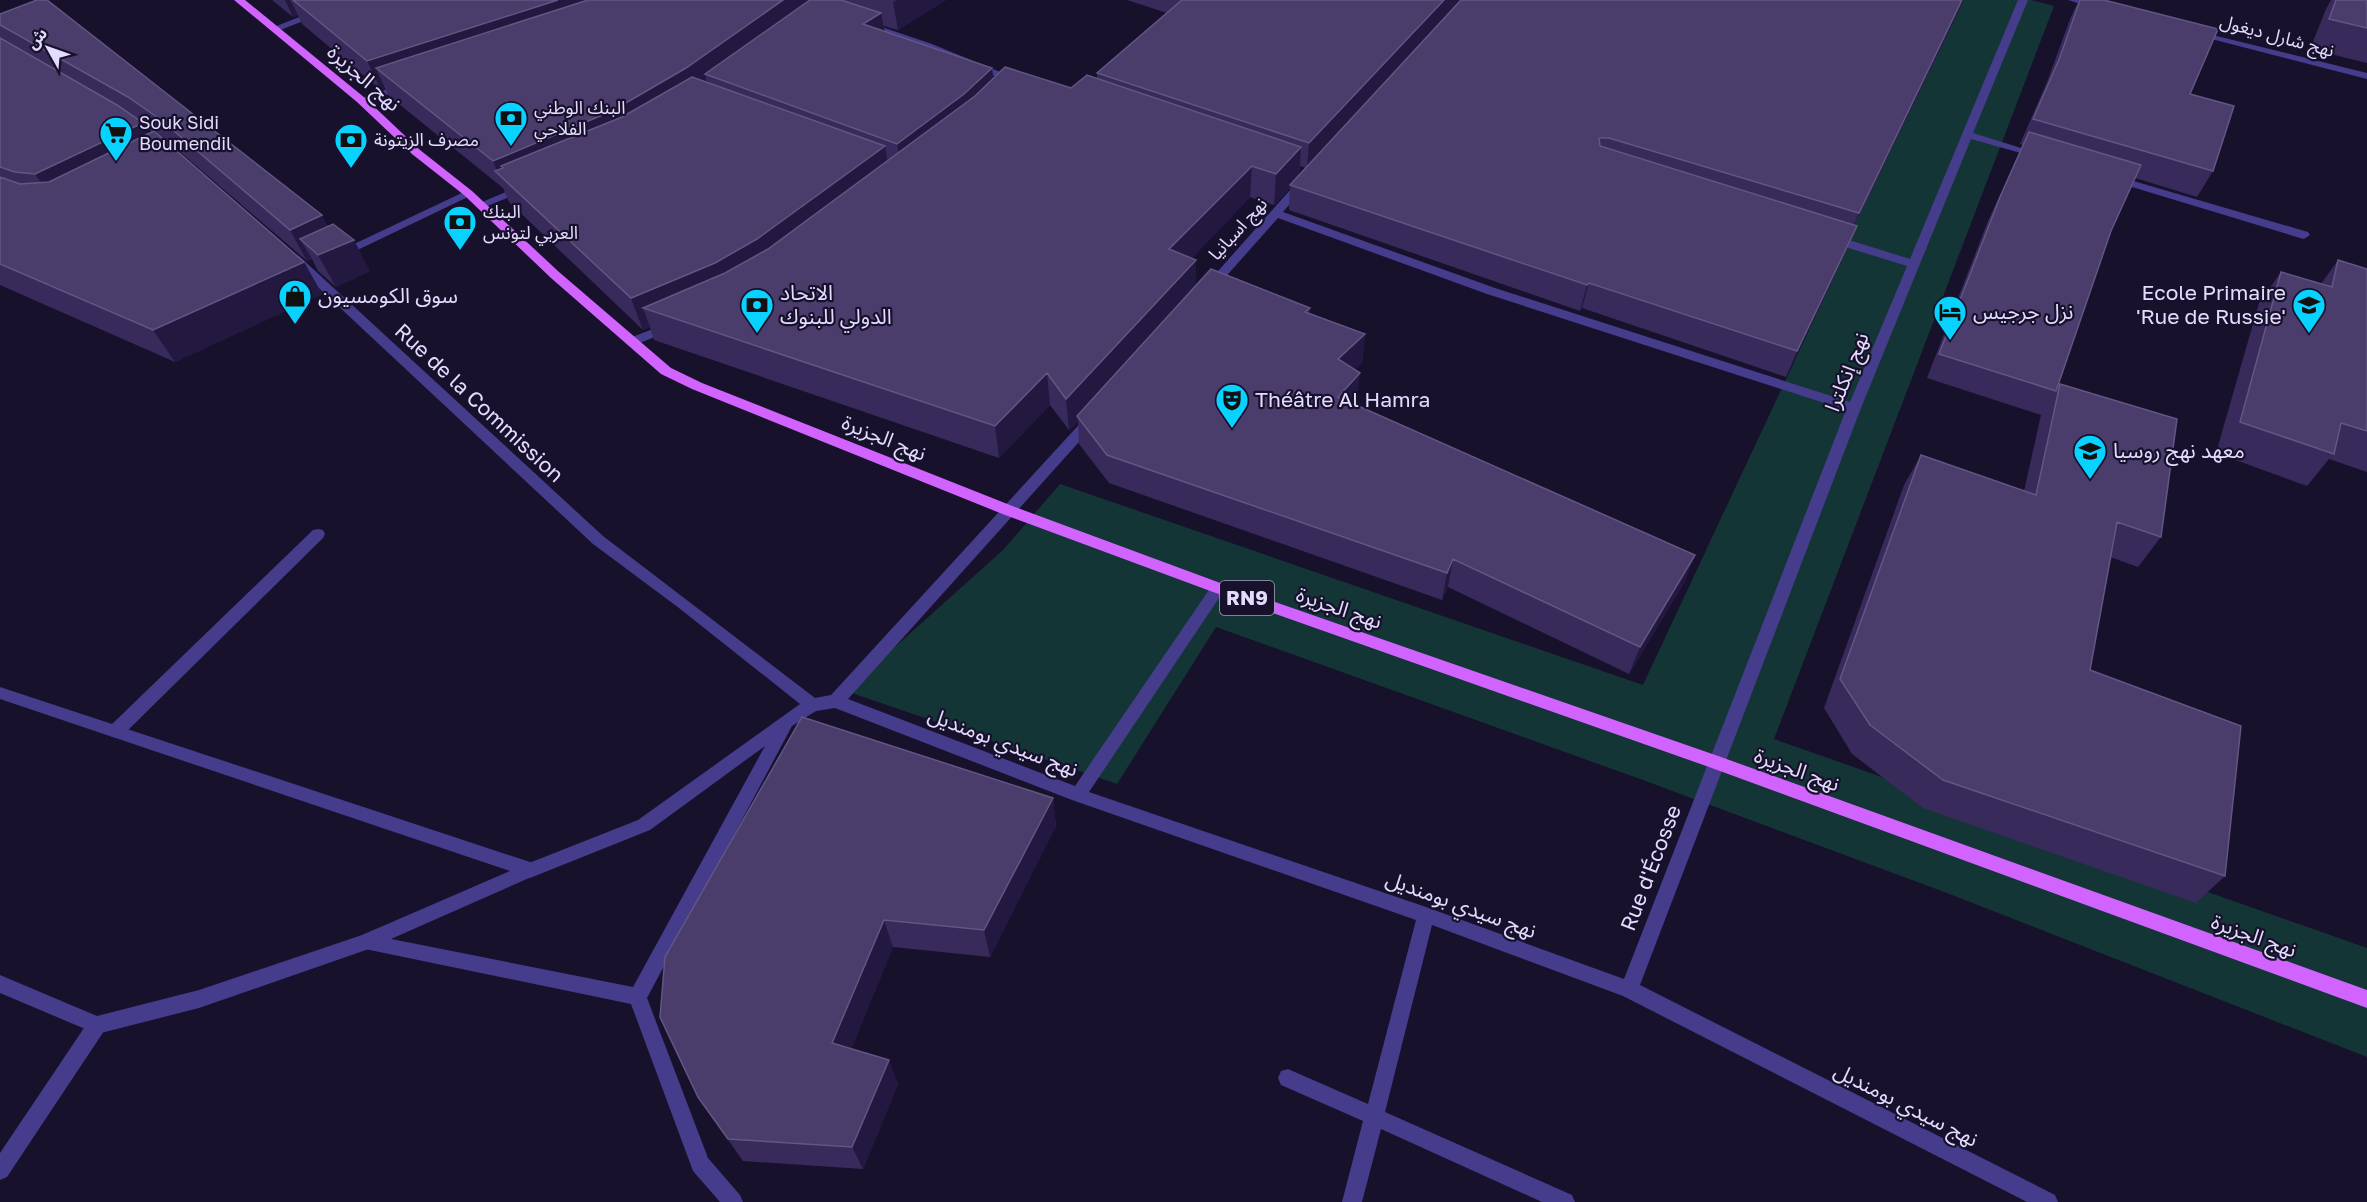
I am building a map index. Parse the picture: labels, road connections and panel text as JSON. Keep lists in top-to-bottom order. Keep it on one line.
{"streets":{"main road":["نهج الجزيرة","RN9"],"street":["نهج شارل ديغول","نهج اسبانيا","نهج إنكلترا","Rue de la Commission","نهج سيدي بومنديل","Rue d'Écosse"]},"crossings":[["نهج الجزيرة","نهج إنكلترا"],["نهج الجزيرة","Rue d'Écosse"],["نهج إنكلترا","Rue d'Écosse"],["نهج سيدي بومنديل","Rue d'Écosse"]],"places":{"bank":["البنك الوطني الفلاحي","مصرف الزيتونة","البنك العربي لتونس","الاتحاد الدولي للبنوك"],"supermarket":["Souk Sidi Boumendil"],"shop":["سوق الكومسيون"],"school or university":["Ecole Primaire 'Rue de Russie'","معهد نهج روسيا"],"hotel":["نزل جرجيس"],"theatre":["Théâtre Al Hamra"]},"north":"top left"}
